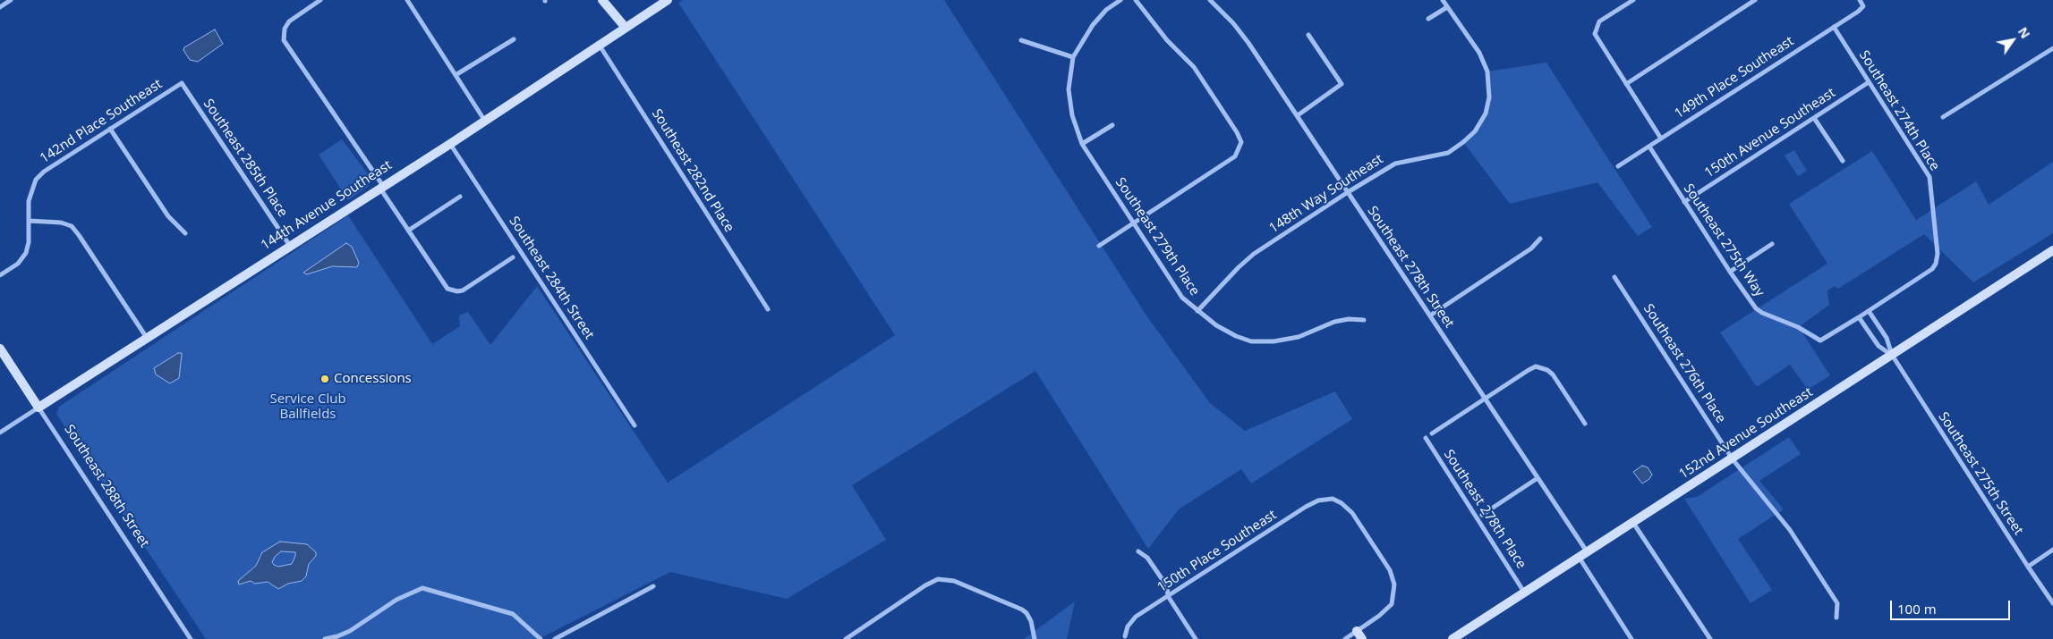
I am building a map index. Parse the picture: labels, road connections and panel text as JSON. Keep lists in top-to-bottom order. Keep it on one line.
{"streets":{"street":["149th Place Southeast","Southeast 274th Place","142nd Place Southeast","150th Avenue Southeast","Southeast 285th Place","Southeast 282nd Place","148th Way Southeast","144th Avenue Southeast","Southeast 279th Place","Southeast 275th Way","Southeast 278th Street","Southeast 284th Street","Southeast 276th Place","152nd Avenue Southeast","Southeast 275th Street","Southeast 288th Street","Southeast 278th Place","150th Place Southeast"]},"crossings":[["149th Place Southeast","Southeast 274th Place"],["149th Place Southeast","Southeast 275th Way"],["Southeast 274th Place","150th Avenue Southeast"],["Southeast 274th Place","Southeast 275th Street"],["142nd Place Southeast","Southeast 285th Place"],["150th Avenue Southeast","Southeast 275th Way"],["Southeast 285th Place","144th Avenue Southeast"],["Southeast 282nd Place","144th Avenue Southeast"],["148th Way Southeast","Southeast 279th Place"],["148th Way Southeast","Southeast 278th Street"],["144th Avenue Southeast","Southeast 284th Street"],["144th Avenue Southeast","Southeast 288th Street"],["Southeast 275th Way","Southeast 275th Street"],["Southeast 278th Street","152nd Avenue Southeast"],["Southeast 276th Place","152nd Avenue Southeast"],["152nd Avenue Southeast","Southeast 275th Street"],["152nd Avenue Southeast","Southeast 278th Place"]],"parks":["Service Club Ballfields"],"places":["Concessions"],"scale_bar":"100 m","north":"top right"}
